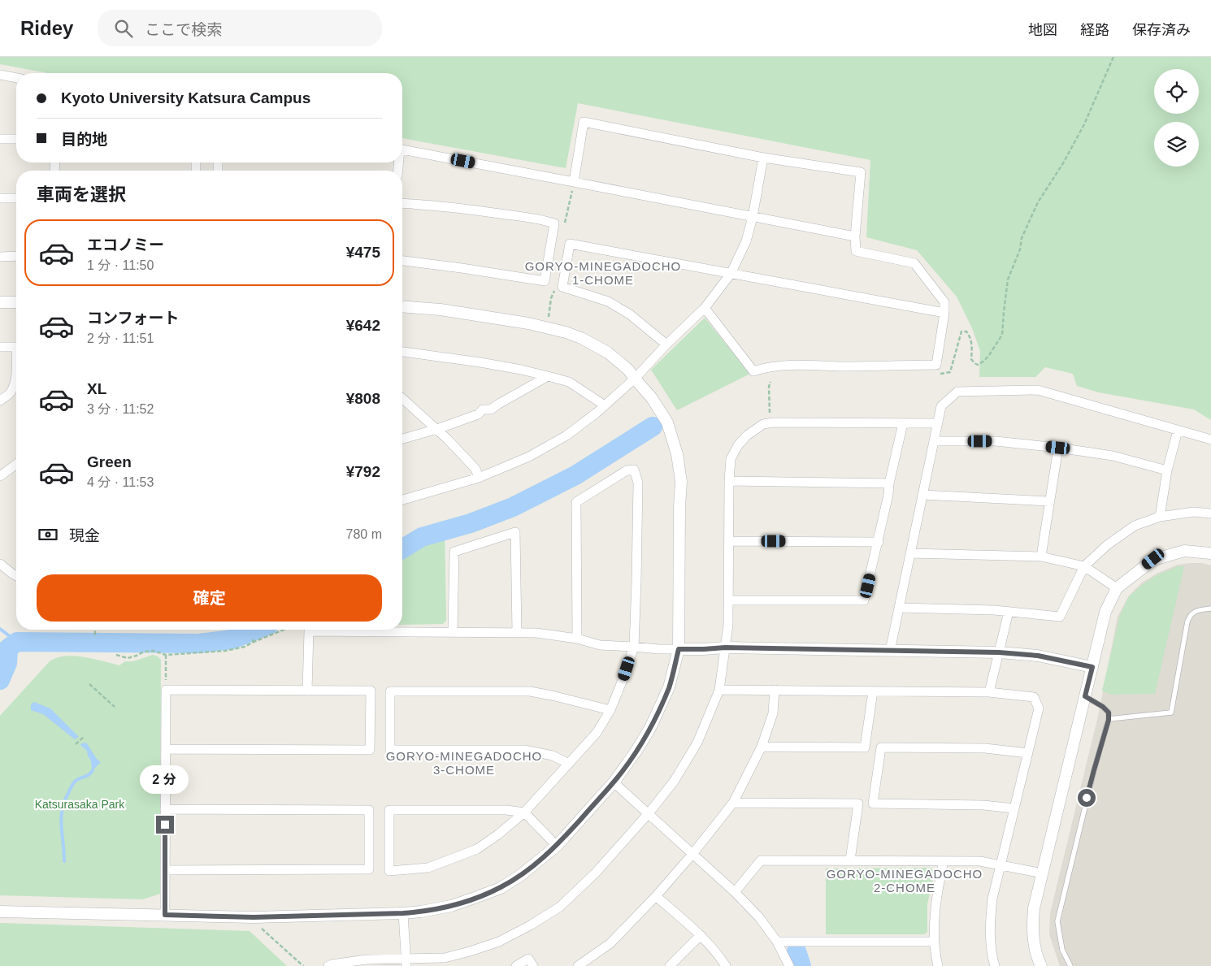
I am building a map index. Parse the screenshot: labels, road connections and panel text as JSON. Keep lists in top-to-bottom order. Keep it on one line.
{"districts":["GORYO-MINEGADOCHO 1-CHOME","GORYO-MINEGADOCHO 3-CHOME","GORYO-MINEGADOCHO 2-CHOME"],"parks":["Katsurasaka Park"],"page":{"header":"Ridey","search":"ここで検索","nav":["地図","経路","保存済み"],"banner":["Kyoto University Katsura Campus","目的地"],"heading":"車両を選択","list":[{"name":"エコノミー","note":"1 分 · 11:50","value":"¥475"},{"name":"コンフォート","note":"2 分 · 11:51","value":"¥642"},{"name":"XL","note":"3 分 · 11:52","value":"¥808"},{"name":"Green","note":"4 分 · 11:53","value":"¥792"}],"pay":["現金","780 m"],"buttons":"確定","bubble":"2 分"}}
